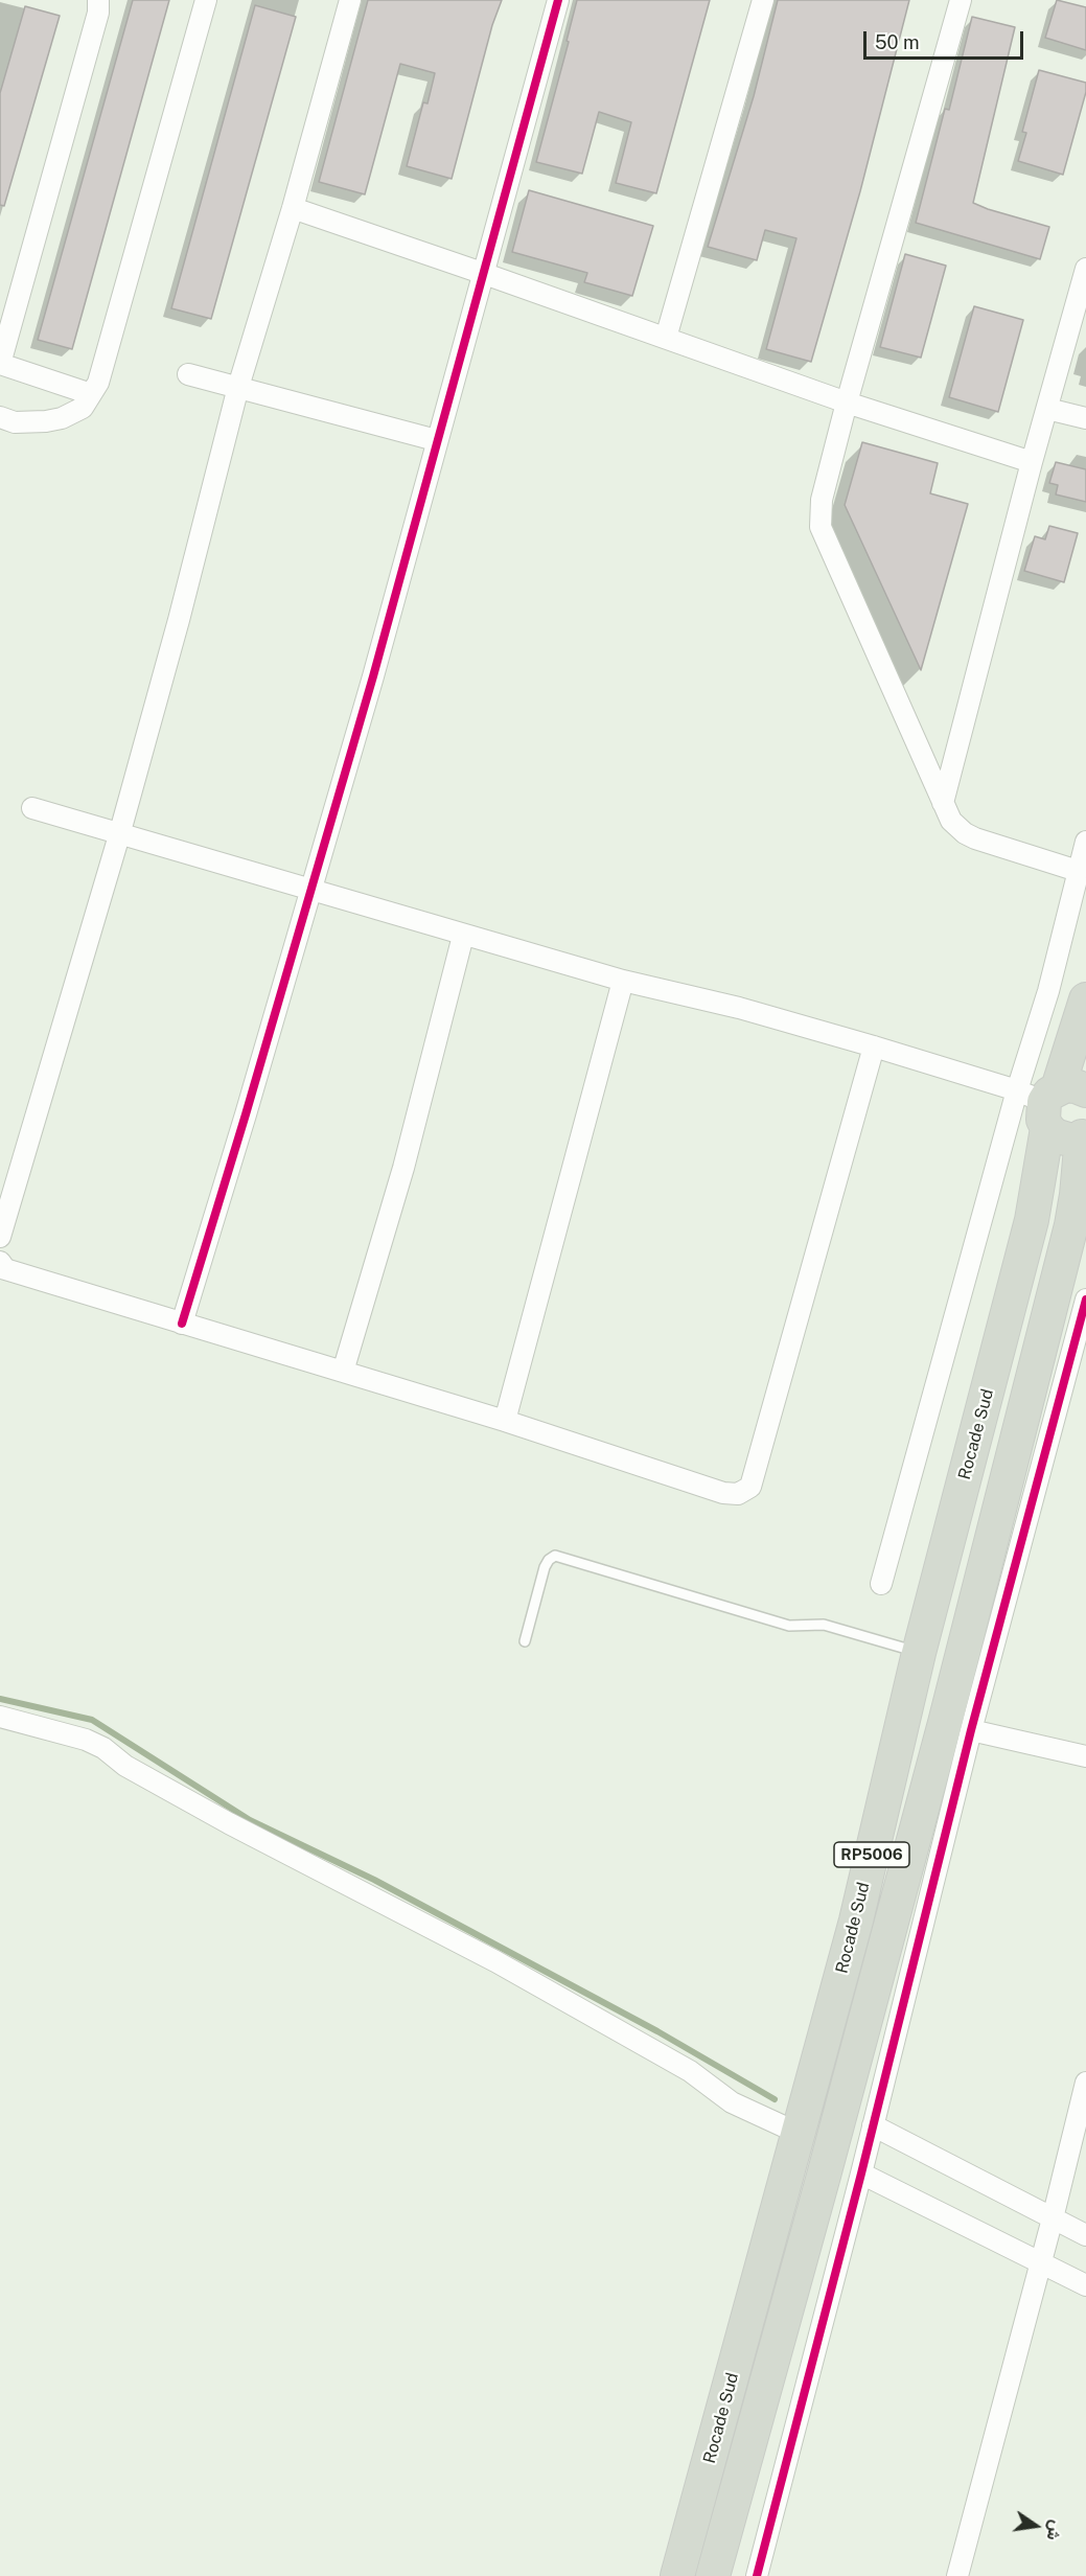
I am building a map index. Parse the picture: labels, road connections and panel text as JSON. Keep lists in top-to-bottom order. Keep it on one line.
{"streets":{"highway":["Rocade Sud","RP5006"]},"scale_bar":"50 m","north":"right"}
